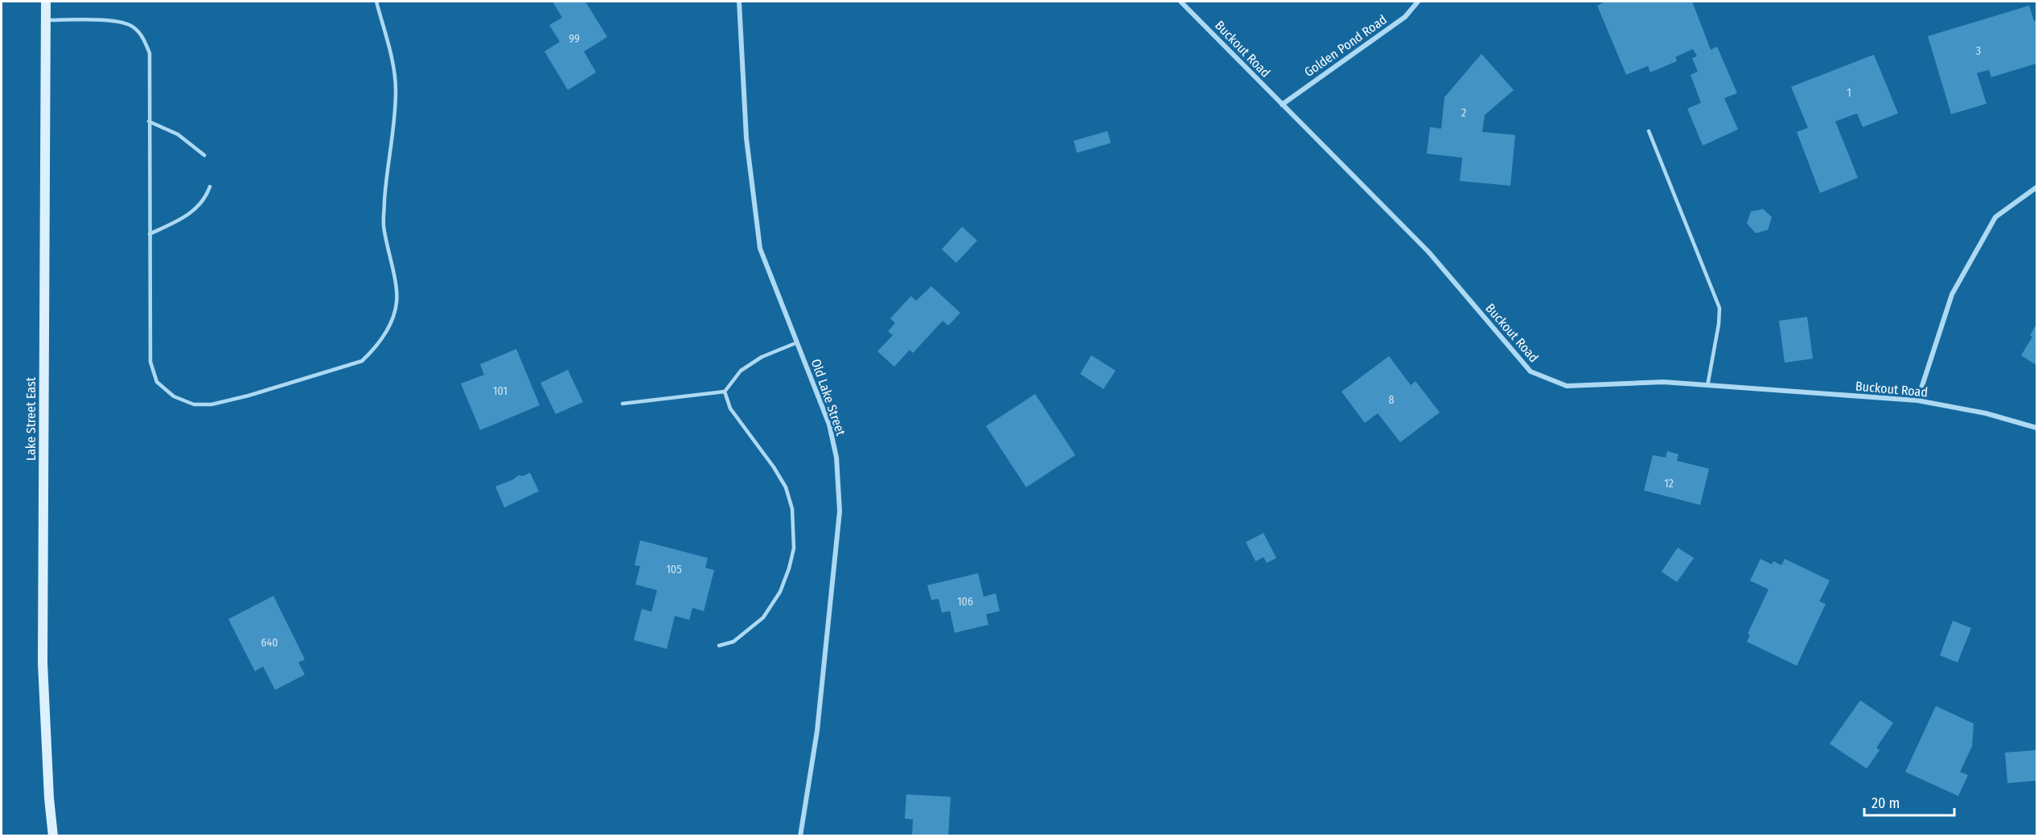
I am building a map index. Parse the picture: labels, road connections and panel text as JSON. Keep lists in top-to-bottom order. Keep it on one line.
{"streets":{"main road":["Lake Street East"],"street":["Golden Pond Road","Buckout Road","Old Lake Street"]},"crossings":[["Golden Pond Road","Buckout Road"]],"house_numbers":["99","3","1","2","101","8","12","105","106","640"],"scale_bar":"20 m"}
